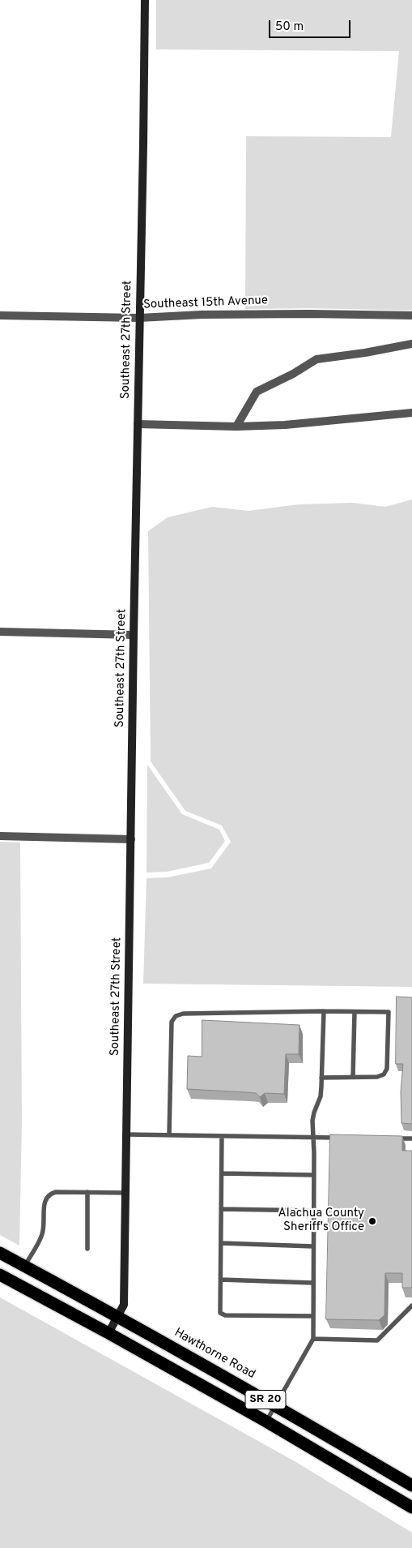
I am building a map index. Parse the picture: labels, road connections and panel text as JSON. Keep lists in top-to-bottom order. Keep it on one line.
{"streets":{"highway":["Hawthorne Road","SR 20"],"street":["Southeast 15th Avenue","Southeast 27th Street"]},"crossings":[["Southeast 15th Avenue","Southeast 27th Street"],["Southeast 27th Street","Hawthorne Road"],["Southeast 27th Street","SR 20"]],"places":["Alachua County Sheriff's Office"],"scale_bar":"50 m"}
